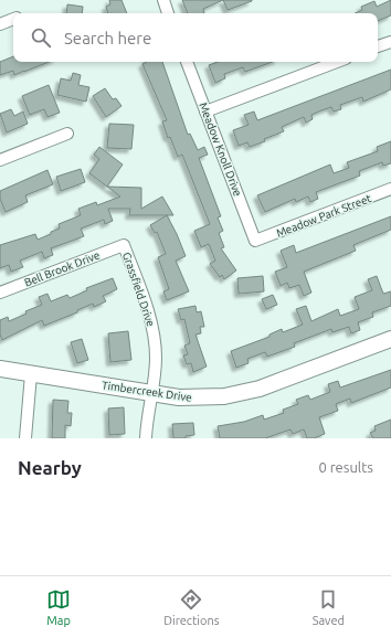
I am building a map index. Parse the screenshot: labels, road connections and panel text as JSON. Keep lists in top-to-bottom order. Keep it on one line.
{"streets":{"street":["Meadow Knoll Drive","Meadow Park Street","Bell Brook Drive","Grassfield Drive","Timbercreek Drive"]},"crossings":[["Meadow Knoll Drive","Meadow Park Street"],["Bell Brook Drive","Grassfield Drive"],["Grassfield Drive","Timbercreek Drive"]],"page":{"search":"Search here","heading":["Nearby","0 results"],"nav":["Map","Directions","Saved"]}}
